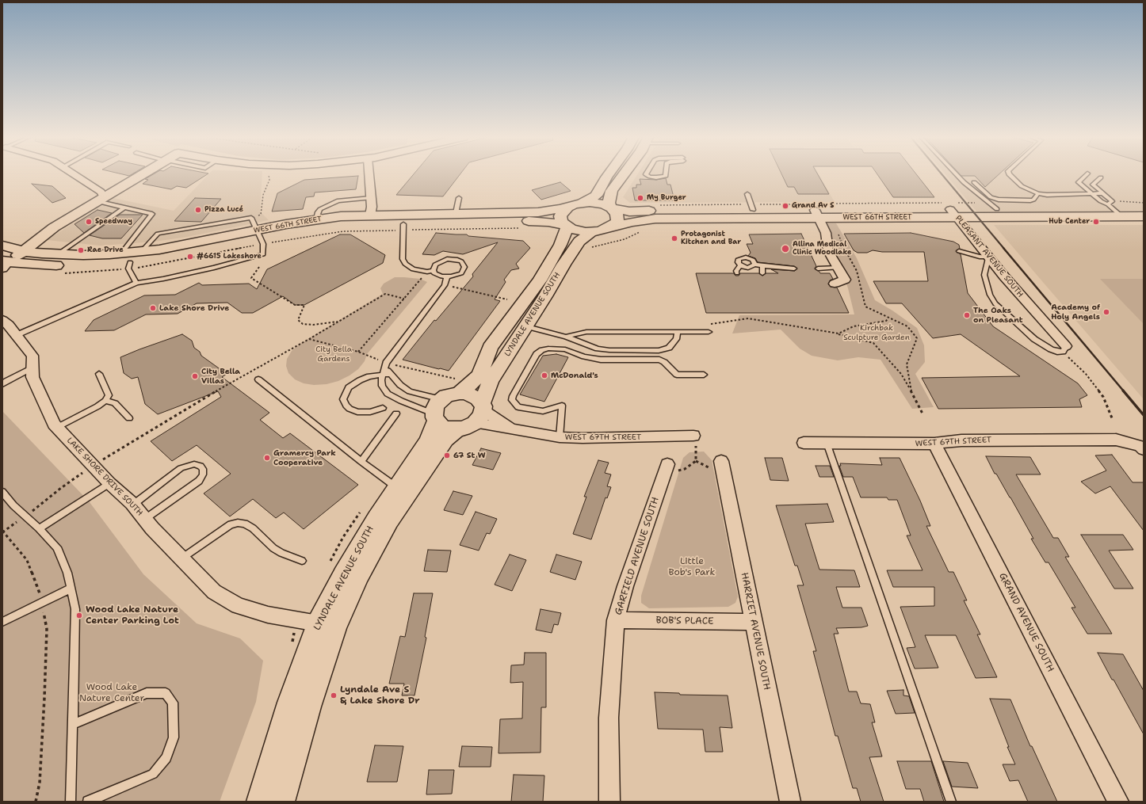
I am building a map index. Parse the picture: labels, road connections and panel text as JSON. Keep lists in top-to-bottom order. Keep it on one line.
{"streets":{"main road":["WEST 66TH STREET","LYNDALE AVENUE SOUTH"],"street":["PLEASANT AVENUE SOUTH","WEST 67TH STREET","LAKE SHORE DRIVE SOUTH","GARFIELD AVENUE SOUTH","BOB'S PLACE","GRAND AVENUE SOUTH","HARRIET AVENUE SOUTH"]},"crossings":[["WEST 66TH STREET","PLEASANT AVENUE SOUTH"],["WEST 66TH STREET","LYNDALE AVENUE SOUTH"],["LYNDALE AVENUE SOUTH","WEST 67TH STREET"],["LYNDALE AVENUE SOUTH","LAKE SHORE DRIVE SOUTH"],["WEST 67TH STREET","GRAND AVENUE SOUTH"],["GARFIELD AVENUE SOUTH","BOB'S PLACE"],["BOB'S PLACE","HARRIET AVENUE SOUTH"]],"parks":["Kirchbak Sculpture Garden","City Bella Gardens","Little Bob's Park","Wood Lake Nature Center"],"places":["My Burger","Grand Av S","Pizza Lucé","Speedway","Hub Center","Protagonist Kitchen and Bar","Allina Medical Clinic Woodlake","Rae Drive","#6615 Lakeshore","Lake Shore Drive","Academy of Holy Angels","The Oaks on Pleasant","McDonald's","City Bella Villas","67 St W","Gramercy Park Cooperative","Wood Lake Nature Center Parking Lot","Lyndale Ave S & Lake Shore Dr"]}
